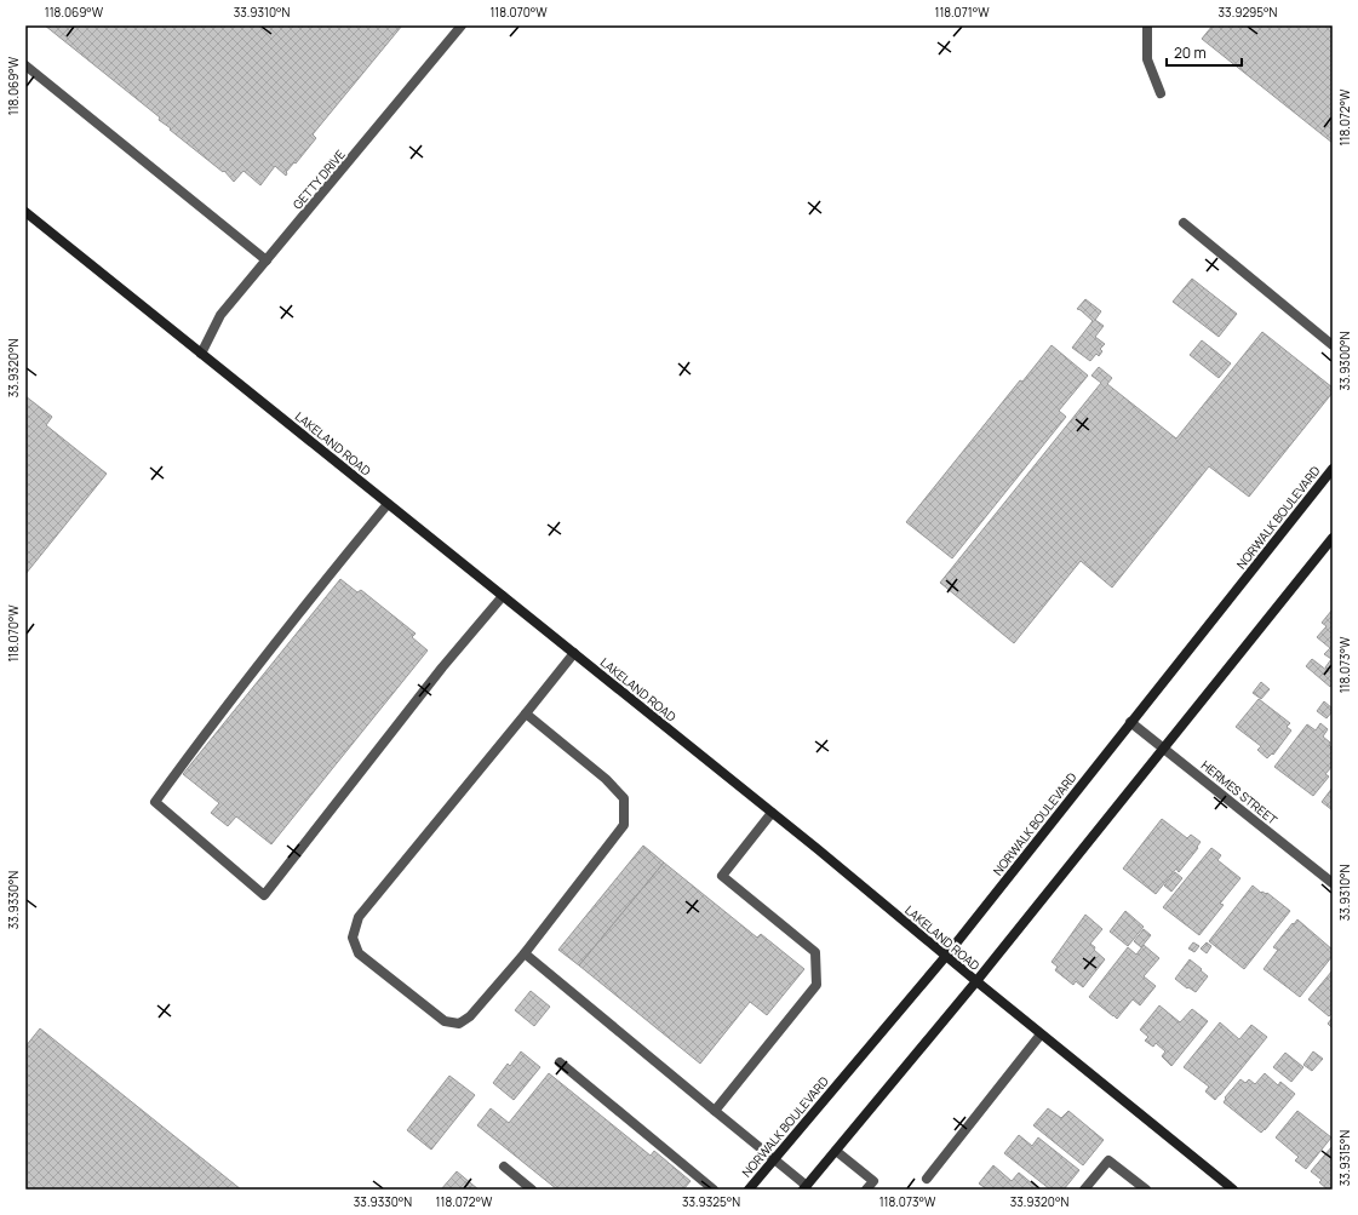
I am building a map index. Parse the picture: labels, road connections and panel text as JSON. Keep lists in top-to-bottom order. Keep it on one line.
{"streets":{"main road":["LAKELAND ROAD","NORWALK BOULEVARD"],"street":["GETTY DRIVE","HERMES STREET"]},"crossings":[["GETTY DRIVE","LAKELAND ROAD"],["LAKELAND ROAD","NORWALK BOULEVARD"],["NORWALK BOULEVARD","HERMES STREET"]],"scale_bar":"20 m","coordinates":["118.069°W","33.9310°N","118.070°W","118.071°W","33.9295°N","118.072°W","33.9300°N","33.9320°N","118.073°W","33.9330°N","33.9315°N","33.9325°N"]}
